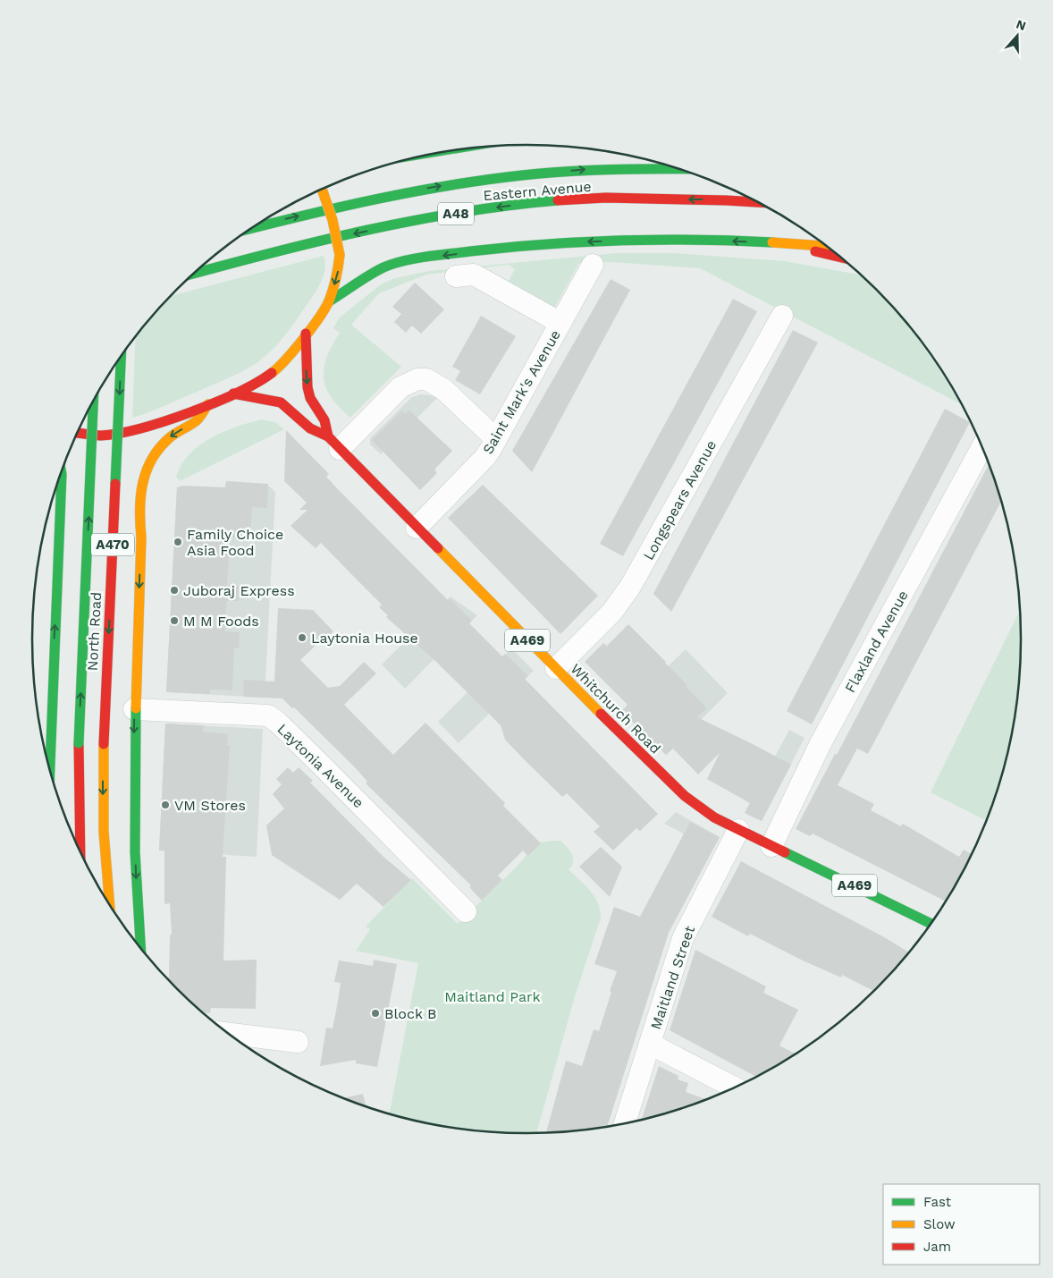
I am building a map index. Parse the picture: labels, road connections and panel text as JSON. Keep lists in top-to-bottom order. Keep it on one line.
{"streets":{"main road":["Eastern Avenue","A48","A470","North Road","A469","Whitchurch Road"],"street":["Saint Mark's Avenue","Longspears Avenue","Flaxland Avenue","Laytonia Avenue","Maitland Street"]},"crossings":[["Saint Mark's Avenue","Whitchurch Road"],["Longspears Avenue","Whitchurch Road"],["Flaxland Avenue","Whitchurch Road"],["Whitchurch Road","Maitland Street"]],"parks":["Maitland Park"],"places":["Family Choice Asia Food","Juboraj Express","M M Foods","Laytonia House","VM Stores","Block B"],"legend":["Fast","Slow","Jam"],"north":"top"}
